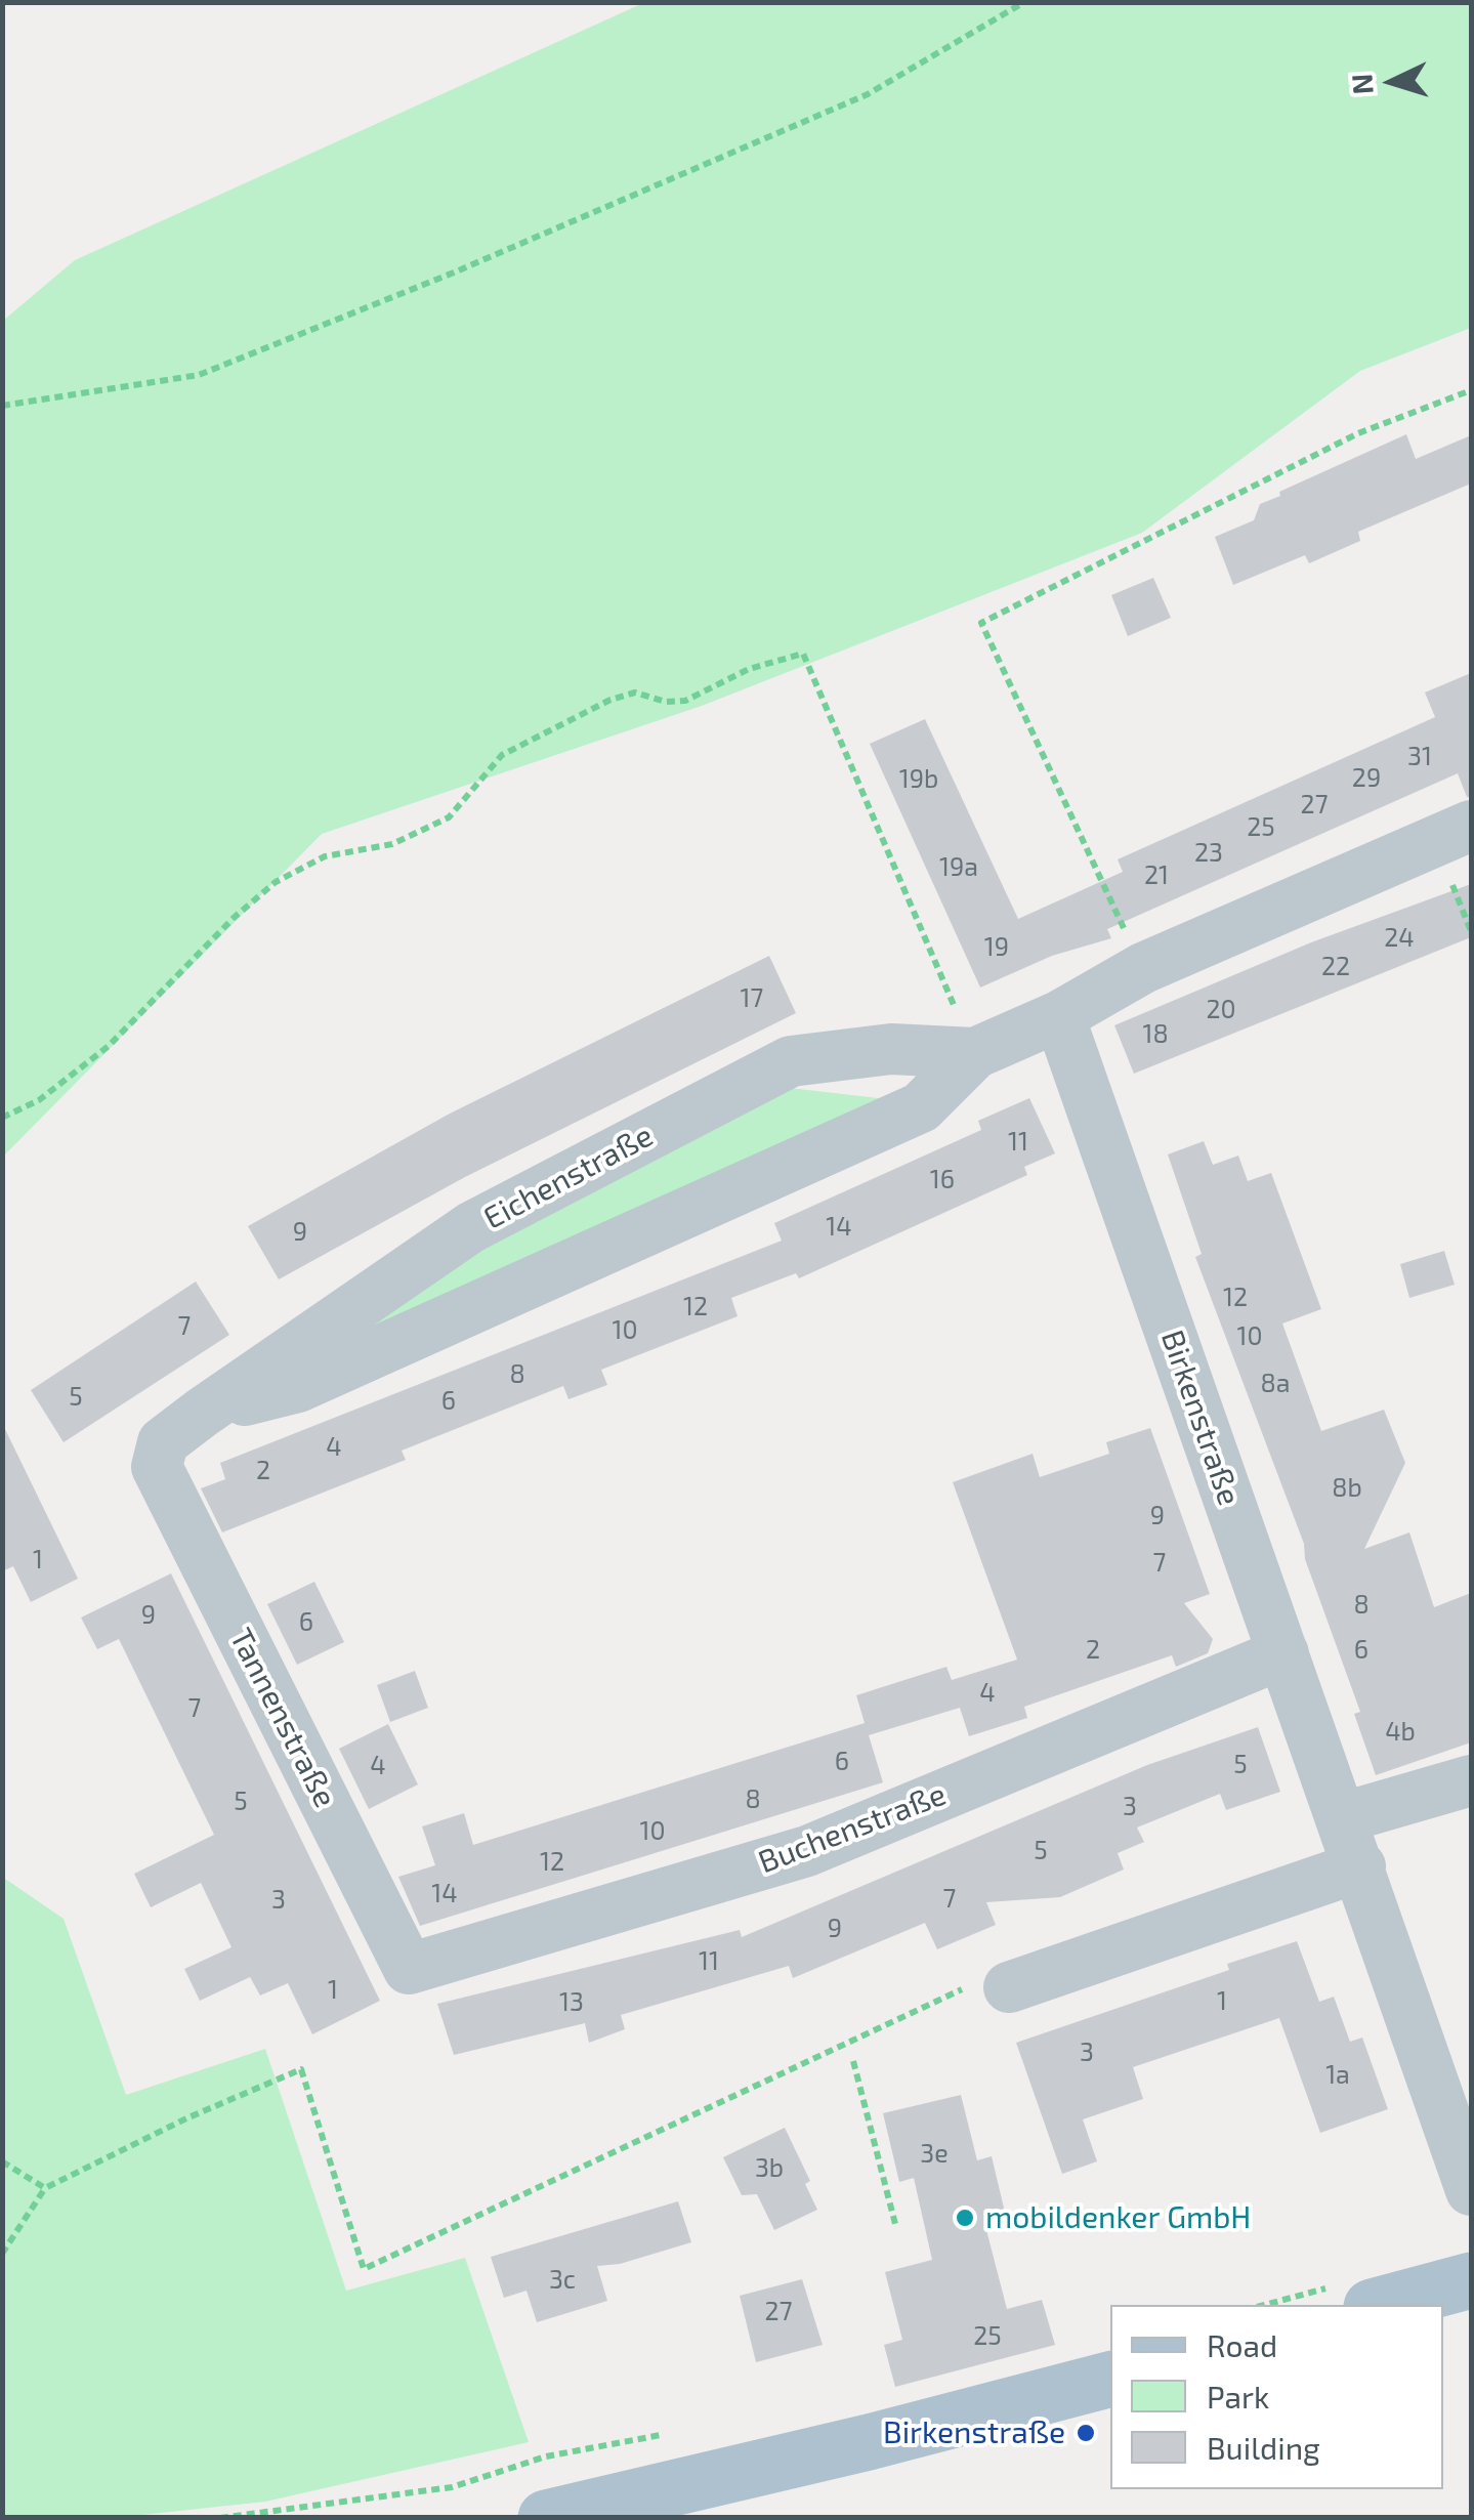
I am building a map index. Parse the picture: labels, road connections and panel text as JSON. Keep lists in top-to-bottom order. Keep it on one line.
{"streets":{"street":["Eichenstraße","Birkenstraße","Tannenstraße","Buchenstraße"]},"crossings":[["Eichenstraße","Birkenstraße"],["Eichenstraße","Tannenstraße"],["Birkenstraße","Buchenstraße"],["Tannenstraße","Buchenstraße"]],"places":["mobildenker GmbH","Birkenstraße"],"house_numbers":["31","29","19b","27","25","23","19a","21","24","19","22","17","20","18","11","16","14","9","12","12","7","10","10","8","8a","5","6","4","2","8b","9","1","7","8","9","6","2","6","4","7","4b","6","5","4","8","5","3","10","5","12","14","7","3","9","11","1","1","13","3","1a","3e","3b","3c","27","25"],"legend":["Road","Park","Building"],"north":"left"}
